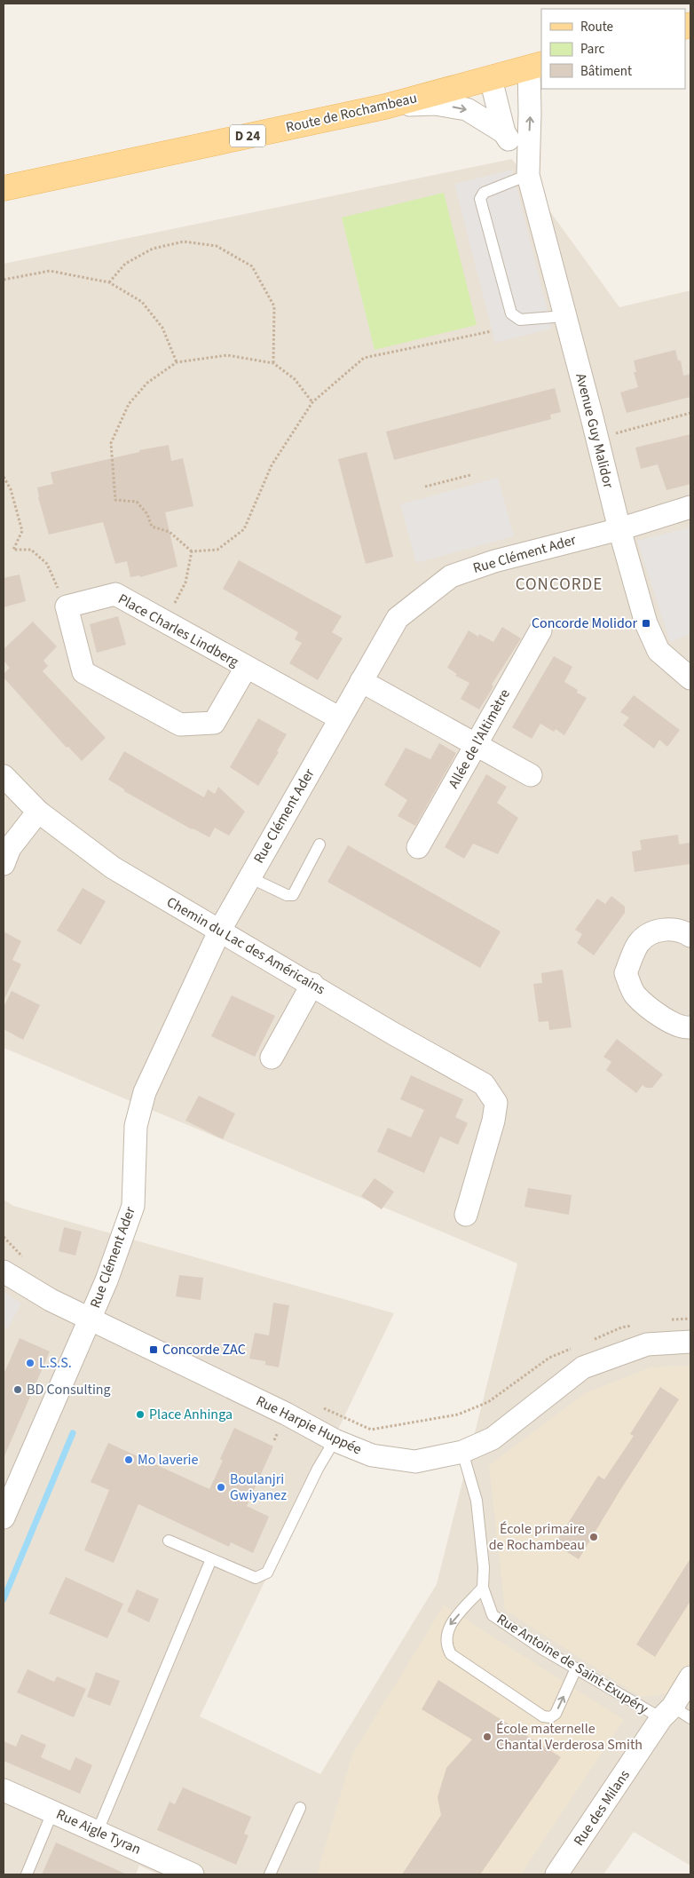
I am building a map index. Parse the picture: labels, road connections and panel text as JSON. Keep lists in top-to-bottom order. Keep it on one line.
{"streets":{"main road":["Route de Rochambeau","D 24"],"street":["Avenue Guy Malidor","Rue Clément Ader","Place Charles Lindberg","Allée de l'Altimètre","Chemin du Lac des Américains","Rue Harpie Huppée","Rue des Milans","Rue Aigle Tyran"],"lane":["Rue Antoine de Saint-Exupéry"]},"crossings":[["Route de Rochambeau","Avenue Guy Malidor"],["Avenue Guy Malidor","Rue Clément Ader"],["Rue Clément Ader","Place Charles Lindberg"],["Rue Clément Ader","Chemin du Lac des Américains"],["Rue Clément Ader","Rue Harpie Huppée"],["Rue Harpie Huppée","Rue Antoine de Saint-Exupéry"],["Rue Antoine de Saint-Exupéry","Rue des Milans"]],"districts":["CONCORDE"],"places":{"transit":["Concorde Molidor","Concorde ZAC"],"other":["L.S.S.","BD Consulting","Place Anhinga","Mo laverie","Boulanjri Gwiyanez","École primaire de Rochambeau","École maternelle Chantal Verderosa Smith"]},"legend":["Route","Parc","Bâtiment"]}
